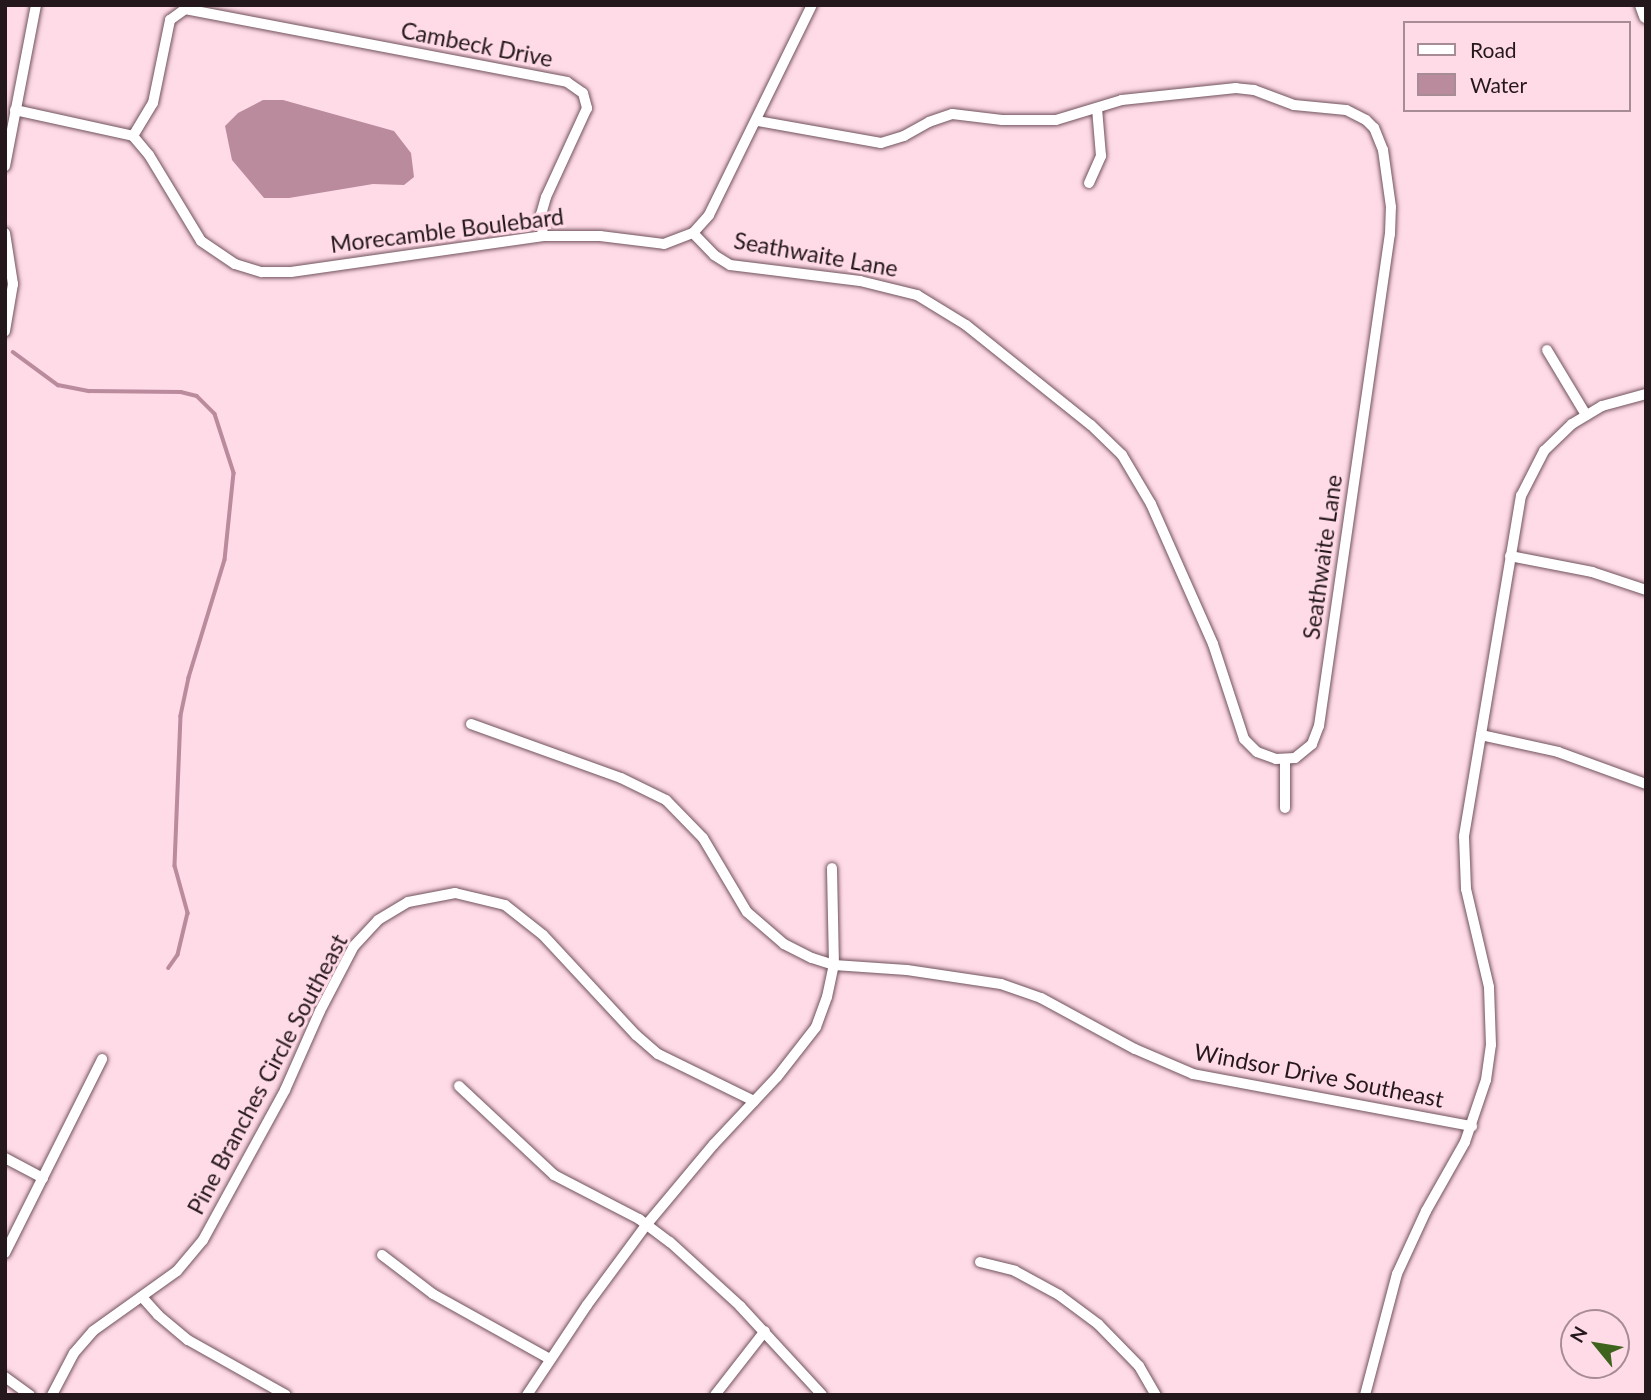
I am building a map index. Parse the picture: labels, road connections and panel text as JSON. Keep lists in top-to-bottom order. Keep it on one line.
{"streets":{"street":["Cambeck Drive","Morecamble Boulebard","Seathwaite Lane","Pine Branches Circle Southeast","Windsor Drive Southeast"]},"crossings":[["Cambeck Drive","Morecamble Boulebard"],["Morecamble Boulebard","Seathwaite Lane"]],"legend":["Road","Water"],"north":"top left"}
